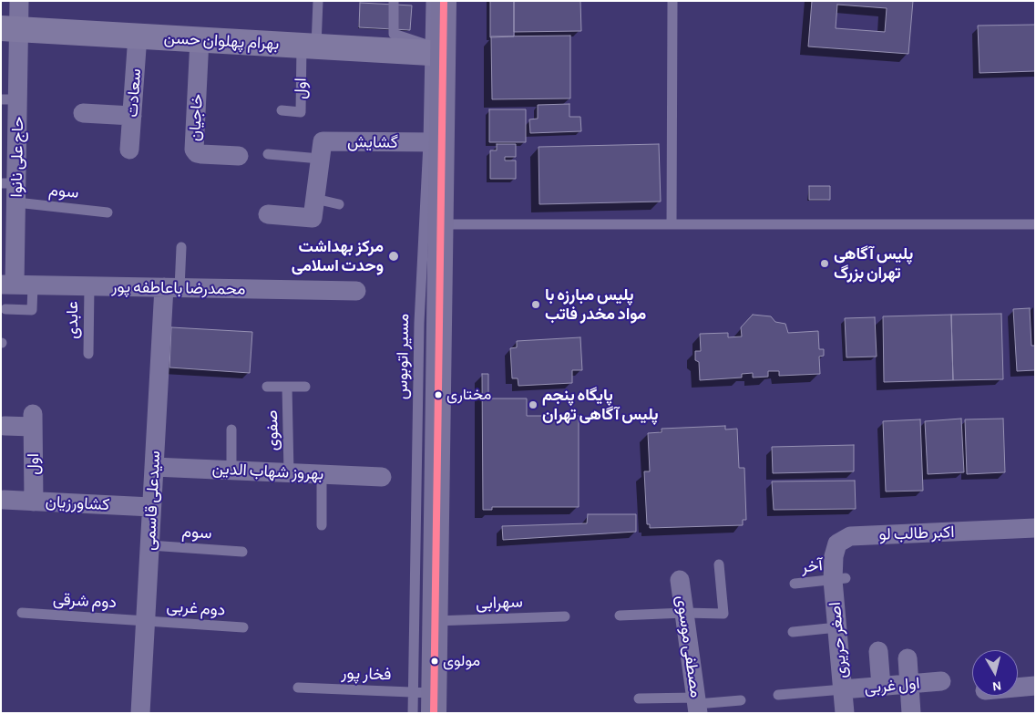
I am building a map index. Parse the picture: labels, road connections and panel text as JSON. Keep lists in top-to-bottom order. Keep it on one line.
{"streets":{"street":["بهرام پهلوان حسن","اول","سعادت","خاجیان","گشایش","حاج علی نانوا","محمدرضا باعاطفه پور","بهروز شهاب الدین","سیدعلی قاسمی","کشاورزیان","اکبر طالب لو","اصغر حریری","مصطفی موسوی","اول غربی"],"lane":["سوم","عابدی","مسیر اتوبوس","صفوی","آخر","دوم شرقی","سهرابی","دوم غربی","فخار پور"]},"crossings":[["بهرام پهلوان حسن","اول"],["بهرام پهلوان حسن","سعادت"],["بهرام پهلوان حسن","خاجیان"],["بهرام پهلوان حسن","حاج علی نانوا"],["اول","کشاورزیان"],["گشایش","مسیر اتوبوس"],["حاج علی نانوا","سوم"],["حاج علی نانوا","محمدرضا باعاطفه پور"],["سوم","سیدعلی قاسمی"],["محمدرضا باعاطفه پور","عابدی"],["محمدرضا باعاطفه پور","سیدعلی قاسمی"],["مسیر اتوبوس","فخار پور"],["صفوی","بهروز شهاب الدین"],["بهروز شهاب الدین","سیدعلی قاسمی"],["سیدعلی قاسمی","کشاورزیان"],["سیدعلی قاسمی","دوم شرقی"],["سیدعلی قاسمی","دوم غربی"],["اکبر طالب لو","آخر"],["اکبر طالب لو","اصغر حریری"],["آخر","اصغر حریری"],["دوم شرقی","دوم غربی"],["اصغر حریری","اول غربی"]],"places":["مرکز بهداشت وحدت اسلامی","پلیس آگاهی تهران بزرگ","پلیس مبارزه با مواد مخدر فاتب","مختاری","پایگاه پنجم پلیس آگاهی تهران","مولوی"],"north":"bottom"}
